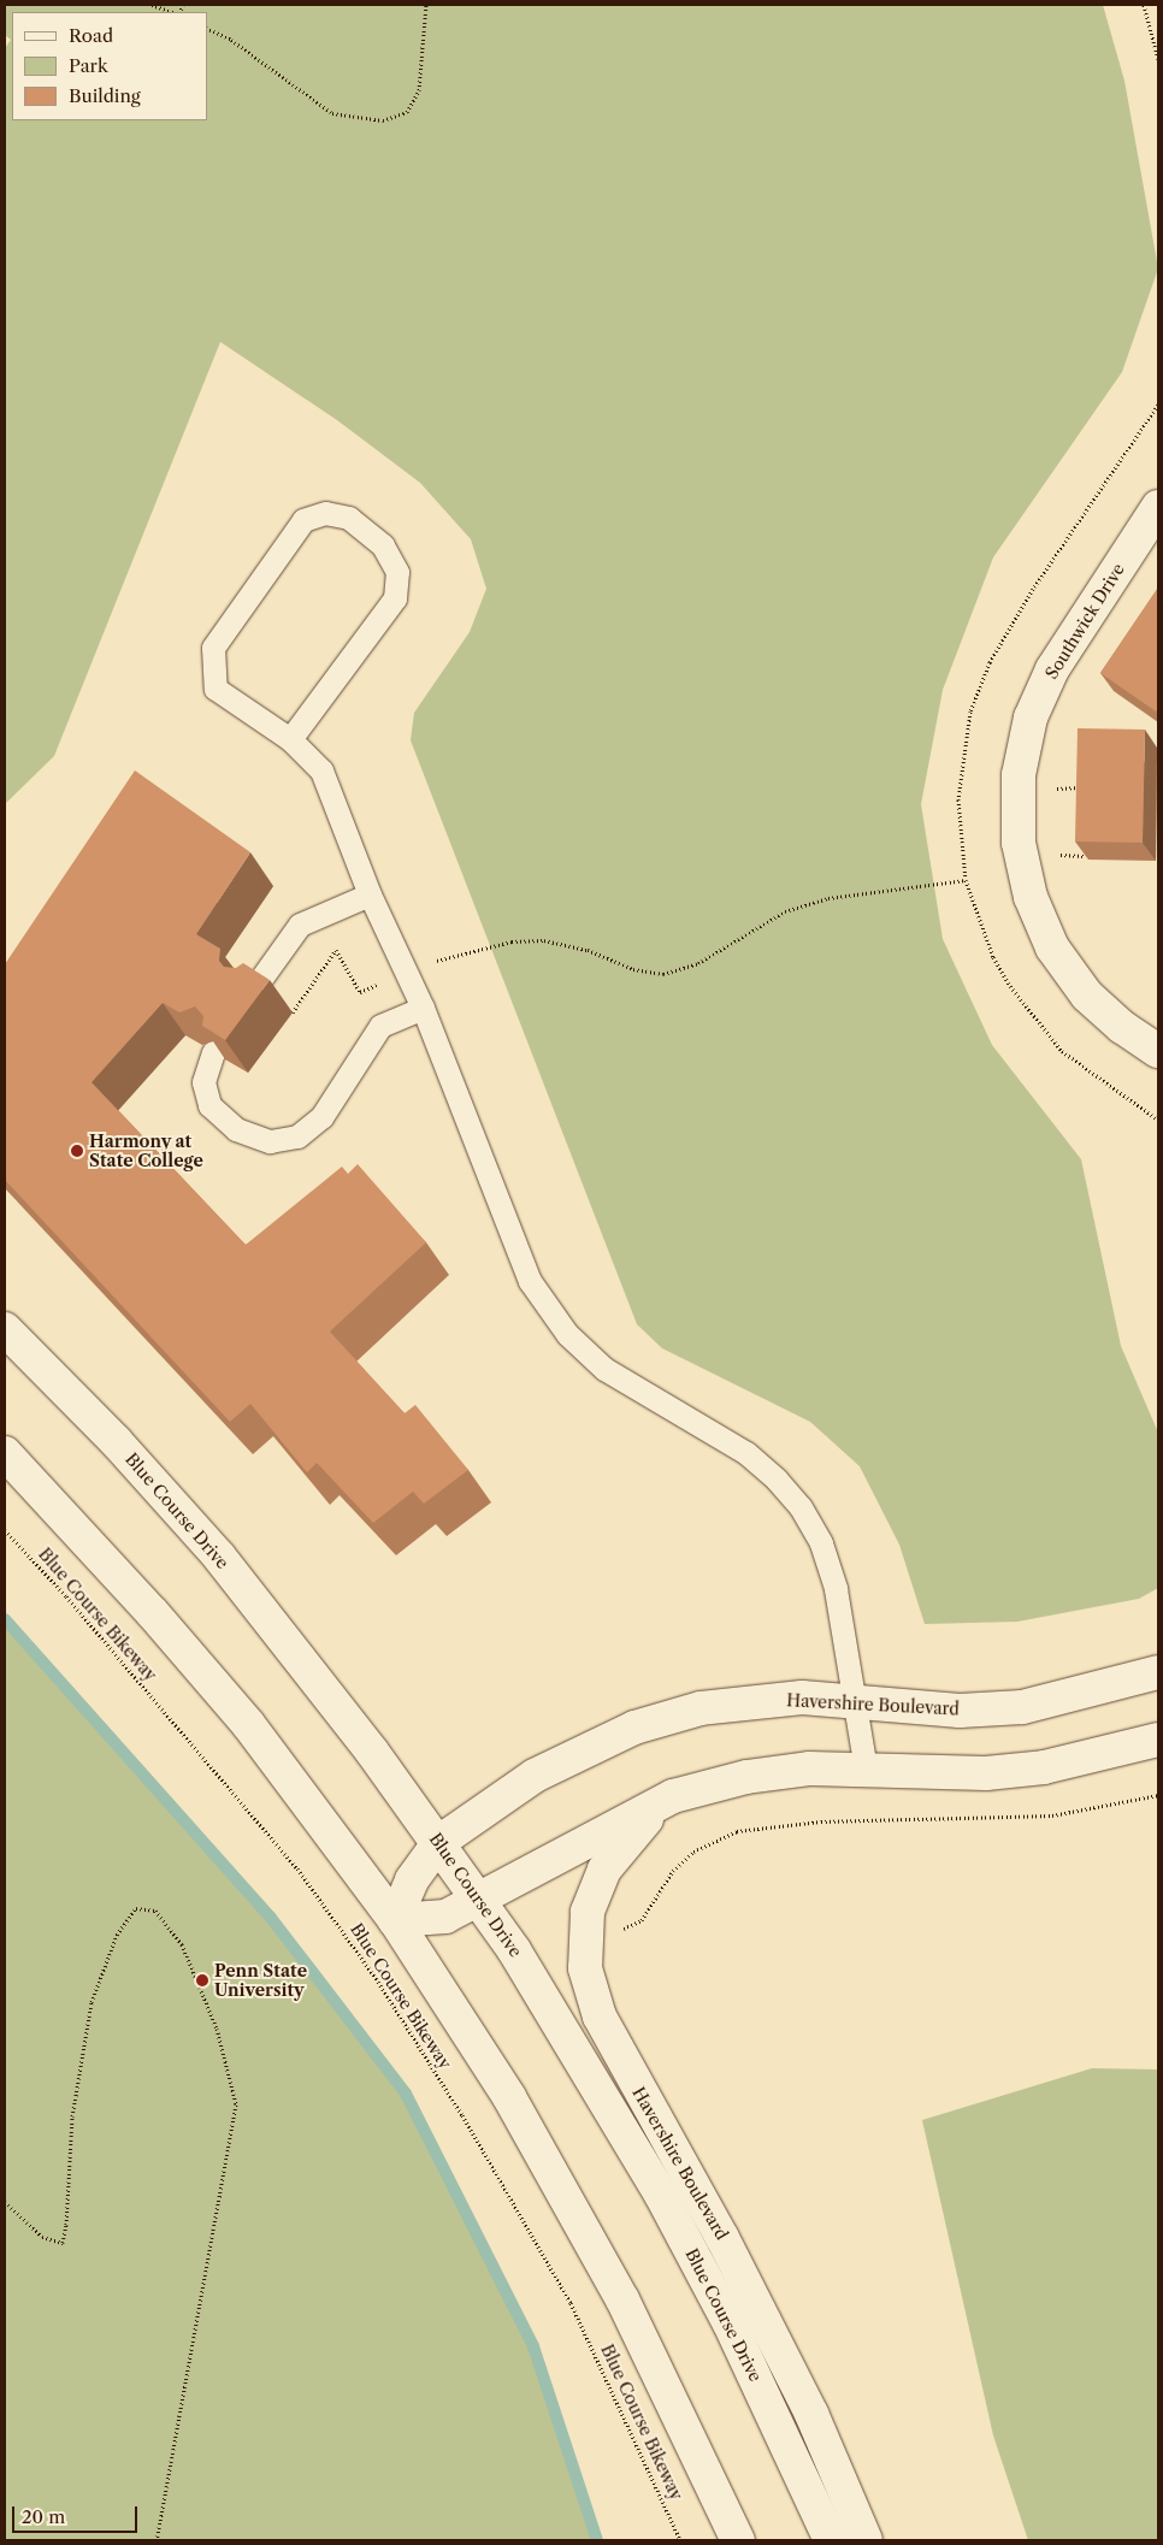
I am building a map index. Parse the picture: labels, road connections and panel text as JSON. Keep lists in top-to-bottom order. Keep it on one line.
{"streets":{"street":["Southwick Drive","Blue Course Drive","Havershire Boulevard"],"path":["Blue Course Bikeway"]},"crossings":[["Blue Course Drive","Havershire Boulevard"]],"places":["Harmony at State College","Penn State University"],"legend":["Road","Park","Building"],"scale_bar":"20 m"}
